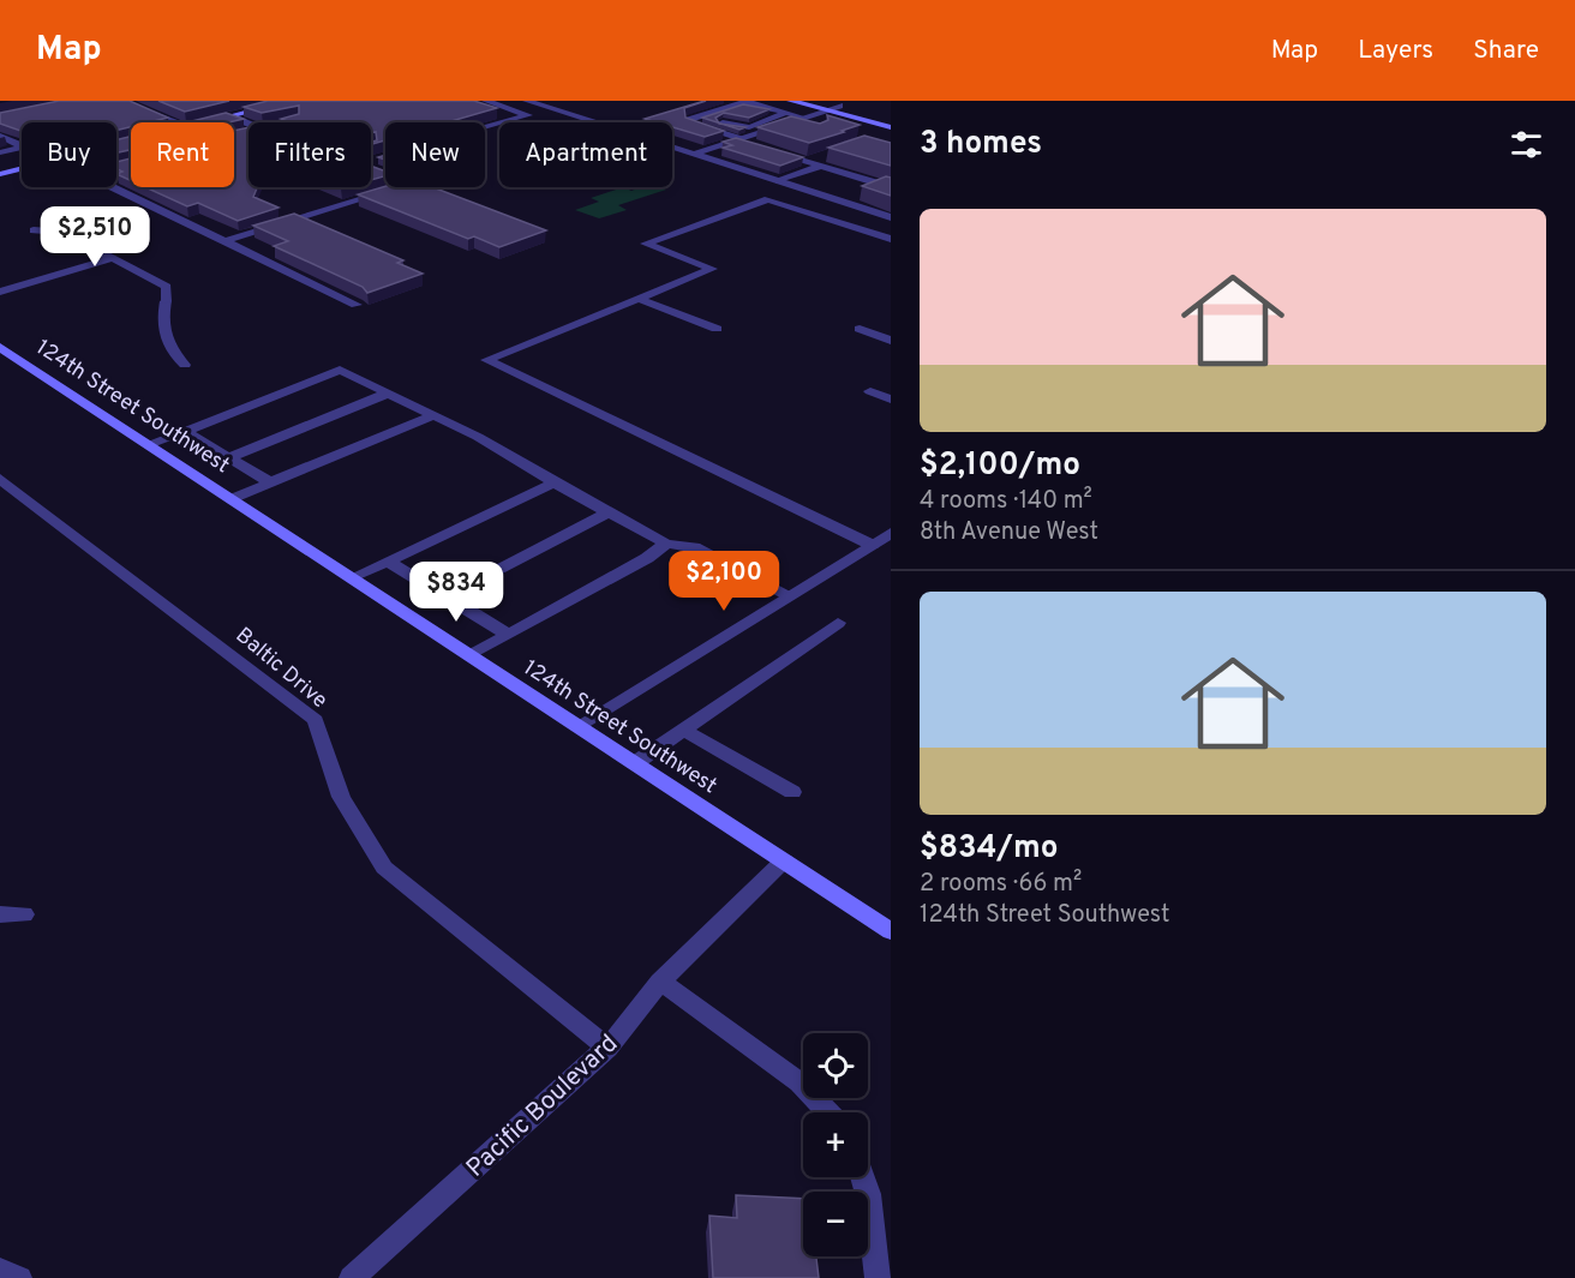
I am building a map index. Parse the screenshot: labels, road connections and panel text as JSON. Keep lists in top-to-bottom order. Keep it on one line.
{"streets":{"street":["124th Street Southwest","Baltic Drive","Pacific Boulevard"]},"crossings":[["124th Street Southwest","Pacific Boulevard"],["Baltic Drive","Pacific Boulevard"]],"page":{"header":"Map","nav":["Map","Layers","Share"],"heading":"3 homes","chip":["Buy","Rent","Filters","New","Apartment"],"list":[{"name":"$2,100/mo","note":"4 rooms · 140 m² · 8th Avenue West"},{"name":"$834/mo","note":"2 rooms · 66 m² · 124th Street Southwest"}],"price":["$2,510","$2,100","$834"],"map_buttons":["+","−"]}}
